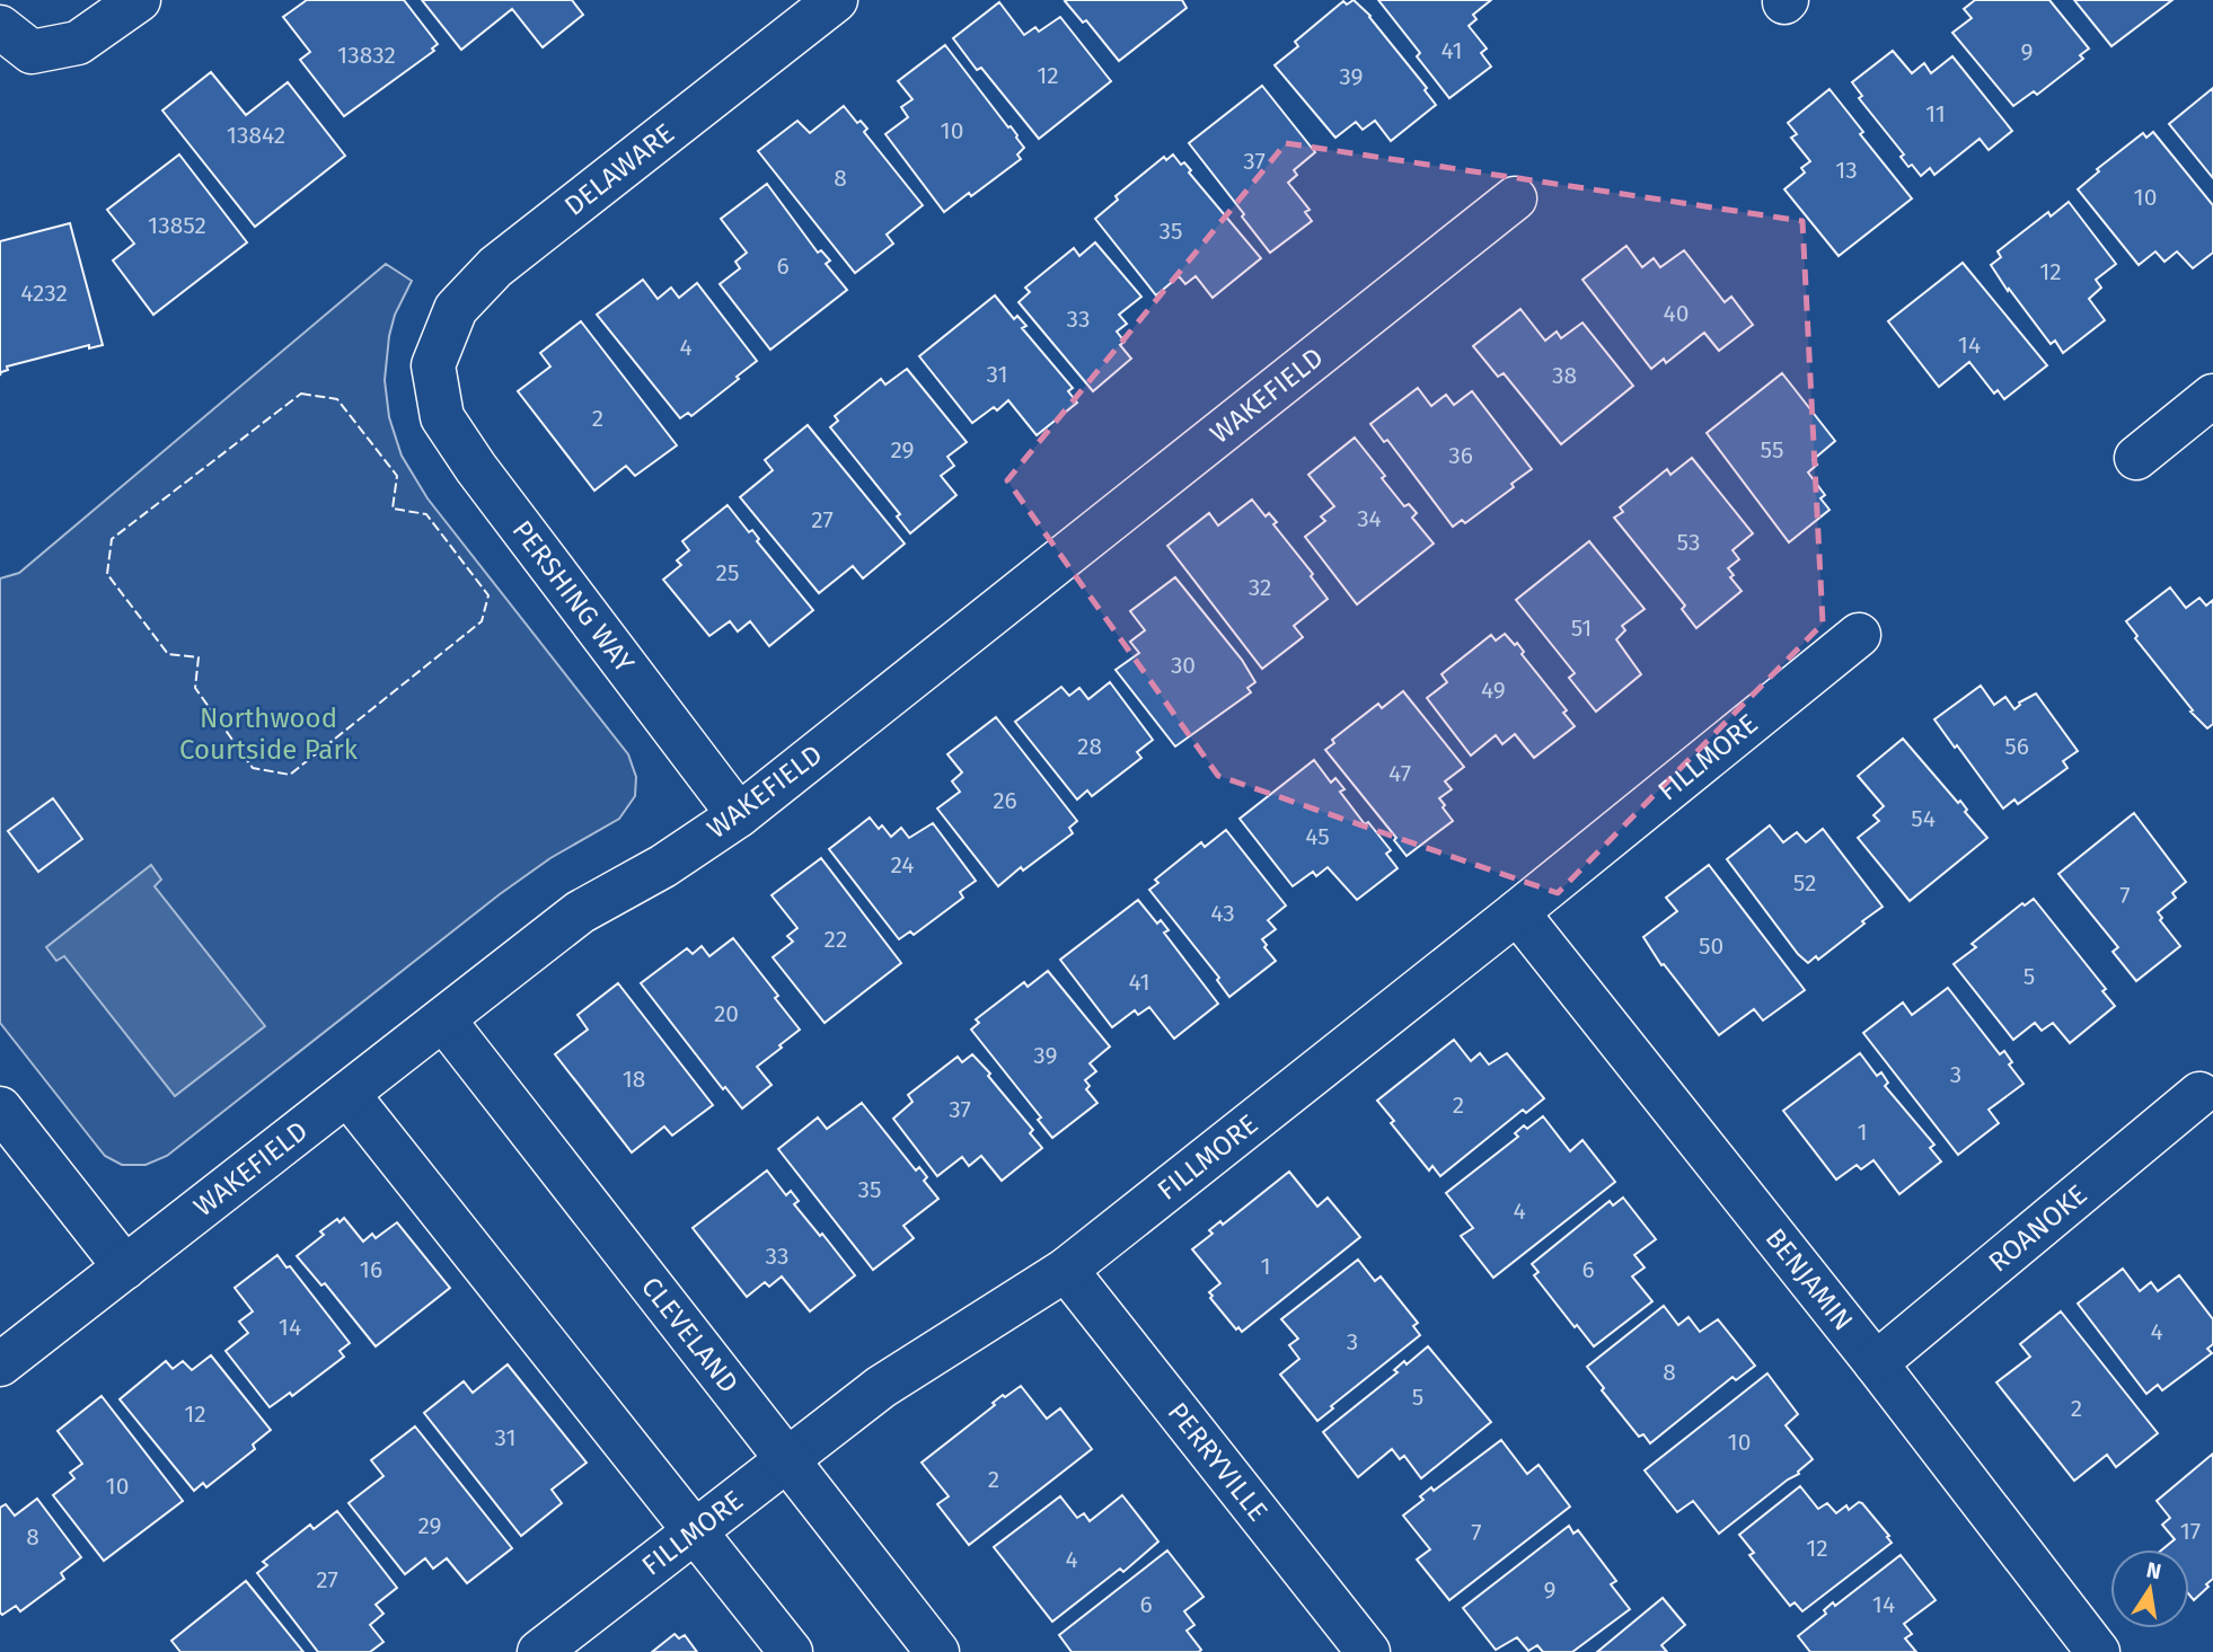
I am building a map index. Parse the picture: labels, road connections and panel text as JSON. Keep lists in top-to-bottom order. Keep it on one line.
{"streets":{"street":["DELAWARE","WAKEFIELD","PERSHING WAY","FILLMORE","ROANOKE","BENJAMIN","CLEVELAND","PERRYVILLE"]},"crossings":[["DELAWARE","PERSHING WAY"],["WAKEFIELD","PERSHING WAY"],["WAKEFIELD","CLEVELAND"],["FILLMORE","BENJAMIN"],["FILLMORE","CLEVELAND"],["FILLMORE","PERRYVILLE"],["ROANOKE","BENJAMIN"]],"parks":["Northwood Courtside Park"],"house_numbers":["41","9","13832","12","39","11","10","13842","37","13","8","10","13852","35","6","12","4232","40","33","14","4","31","38","2","29","55","36","34","27","53","25","32","51","30","49","28","56","47","26","54","45","24","52","7","43","22","50","5","41","20","39","3","18","2","37","1","35","4","33","1","16","6","14","4","3","8","5","2","12","31","10","2","10","29","17","7","8","12","4","27","9","6","14"],"north":"top"}
